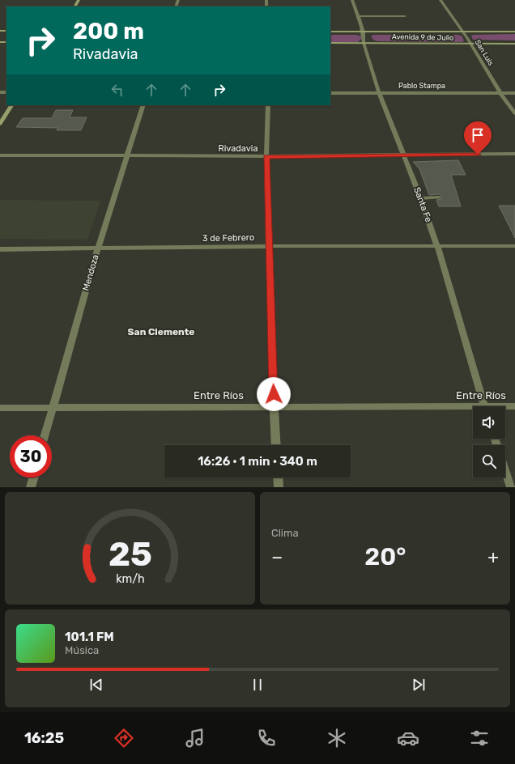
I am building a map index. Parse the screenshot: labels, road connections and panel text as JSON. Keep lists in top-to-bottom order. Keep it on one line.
{"streets":{"main road":["Avenida 9 de Julio"],"street":["San Luis","Pablo Stampa","Rivadavia","Santa Fe","3 de Febrero","Mendoza","Entre Ríos"]},"crossings":[["Avenida 9 de Julio","San Luis"],["Avenida 9 de Julio","Santa Fe"],["San Luis","Pablo Stampa"],["Pablo Stampa","Santa Fe"],["Rivadavia","Santa Fe"],["Rivadavia","Mendoza"],["Santa Fe","3 de Febrero"],["3 de Febrero","Mendoza"],["Mendoza","Entre Ríos"]],"districts":["San Clemente"],"page":{"turn":["200 m","Rivadavia"],"limit":"30","trip":"16:26 · 1 min · 340 m","tile":"Clima","heat":["−","20°","+"],"song":["101.1 FM","Música"],"tabs":"16:25","gauge":["25","km/h"]}}
